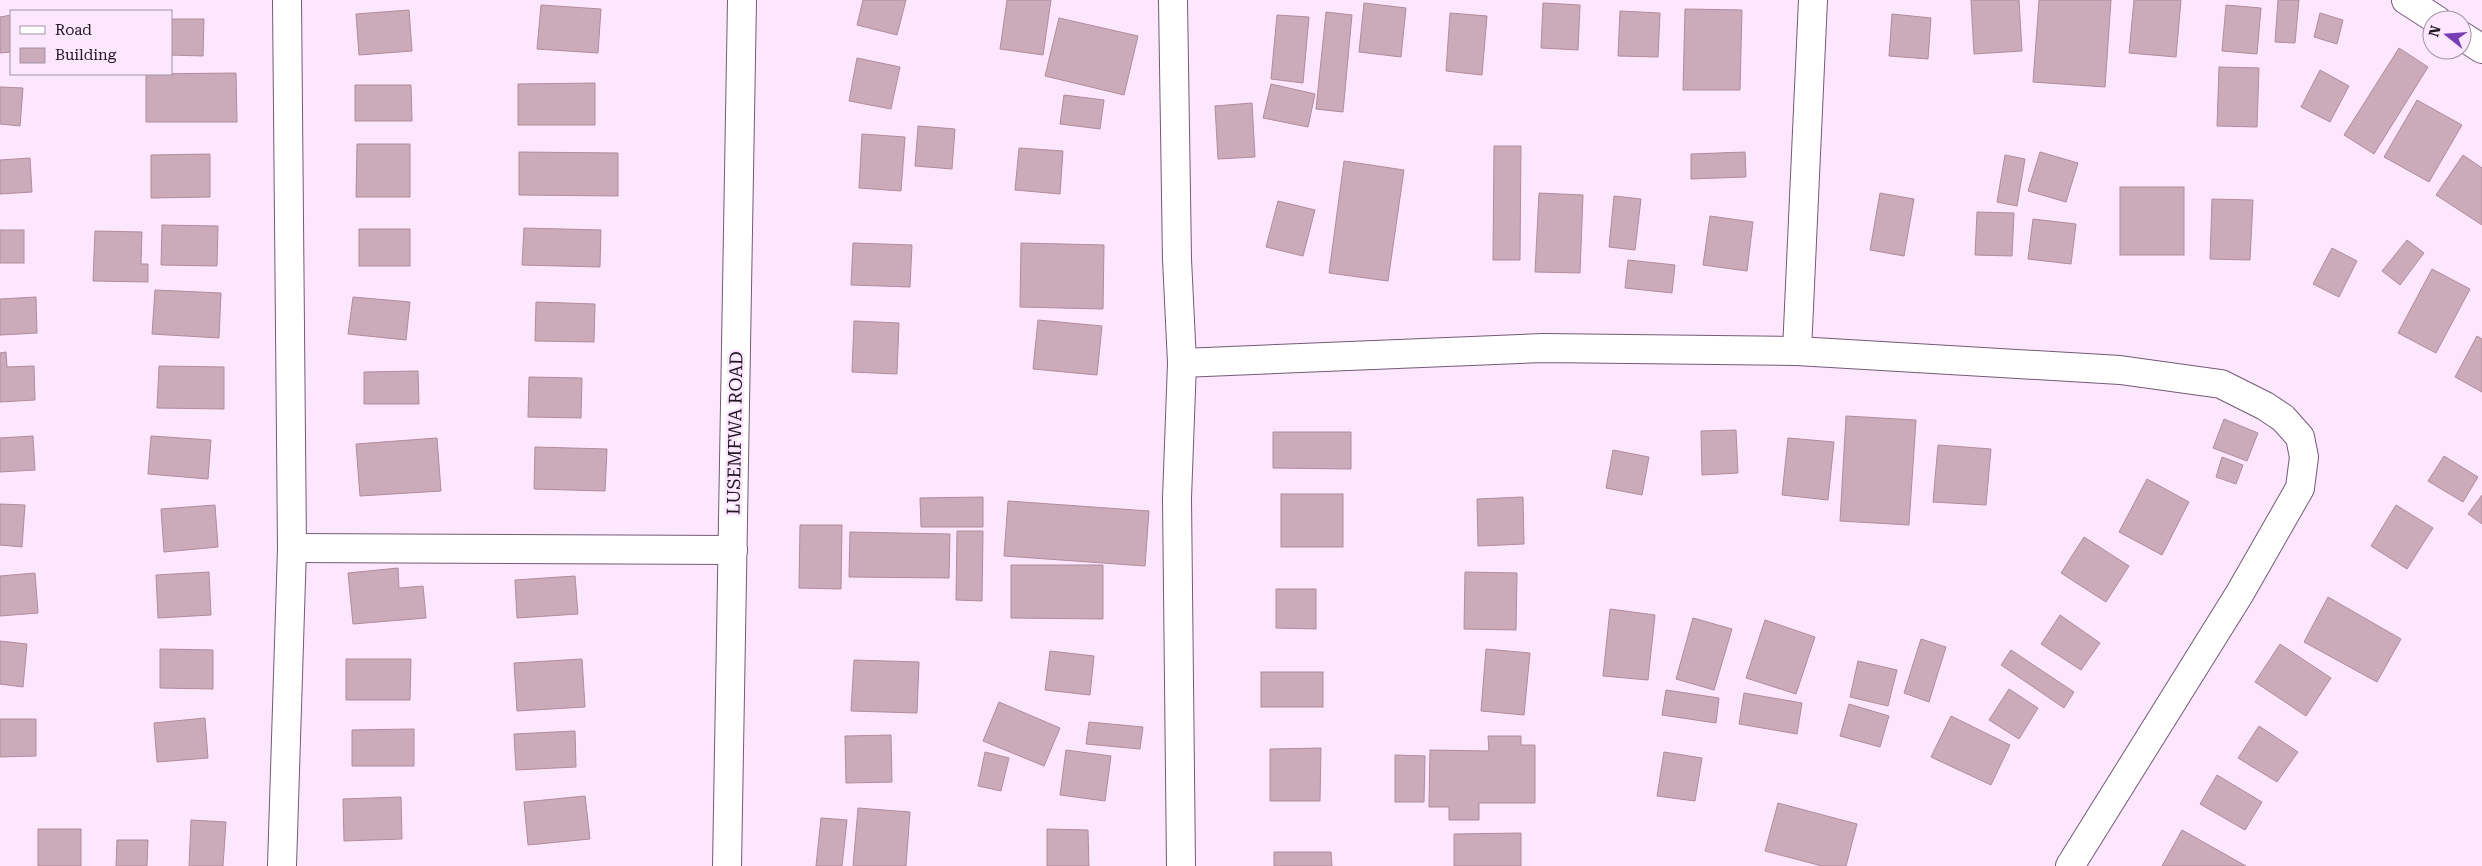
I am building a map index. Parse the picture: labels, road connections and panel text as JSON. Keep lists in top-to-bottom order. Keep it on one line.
{"streets":{"street":["LUSEMFWA ROAD"]},"legend":["Road","Building"],"north":"left"}
